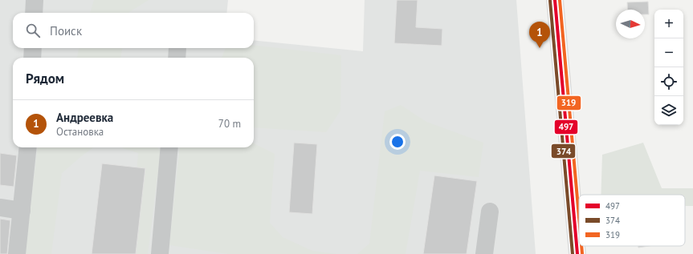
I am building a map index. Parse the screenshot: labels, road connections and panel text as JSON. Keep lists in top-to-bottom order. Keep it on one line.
{"lines":["transit line 497","transit line 319","transit line 374"],"legend":["497","374","319"],"north":"right","page":{"map_buttons":["+","−"],"search":"Поиск","pins":"1","heading":"Рядом","list":[{"mark":"1","name":"Андреевка","note":"Остановка","value":"70 m"}]}}
